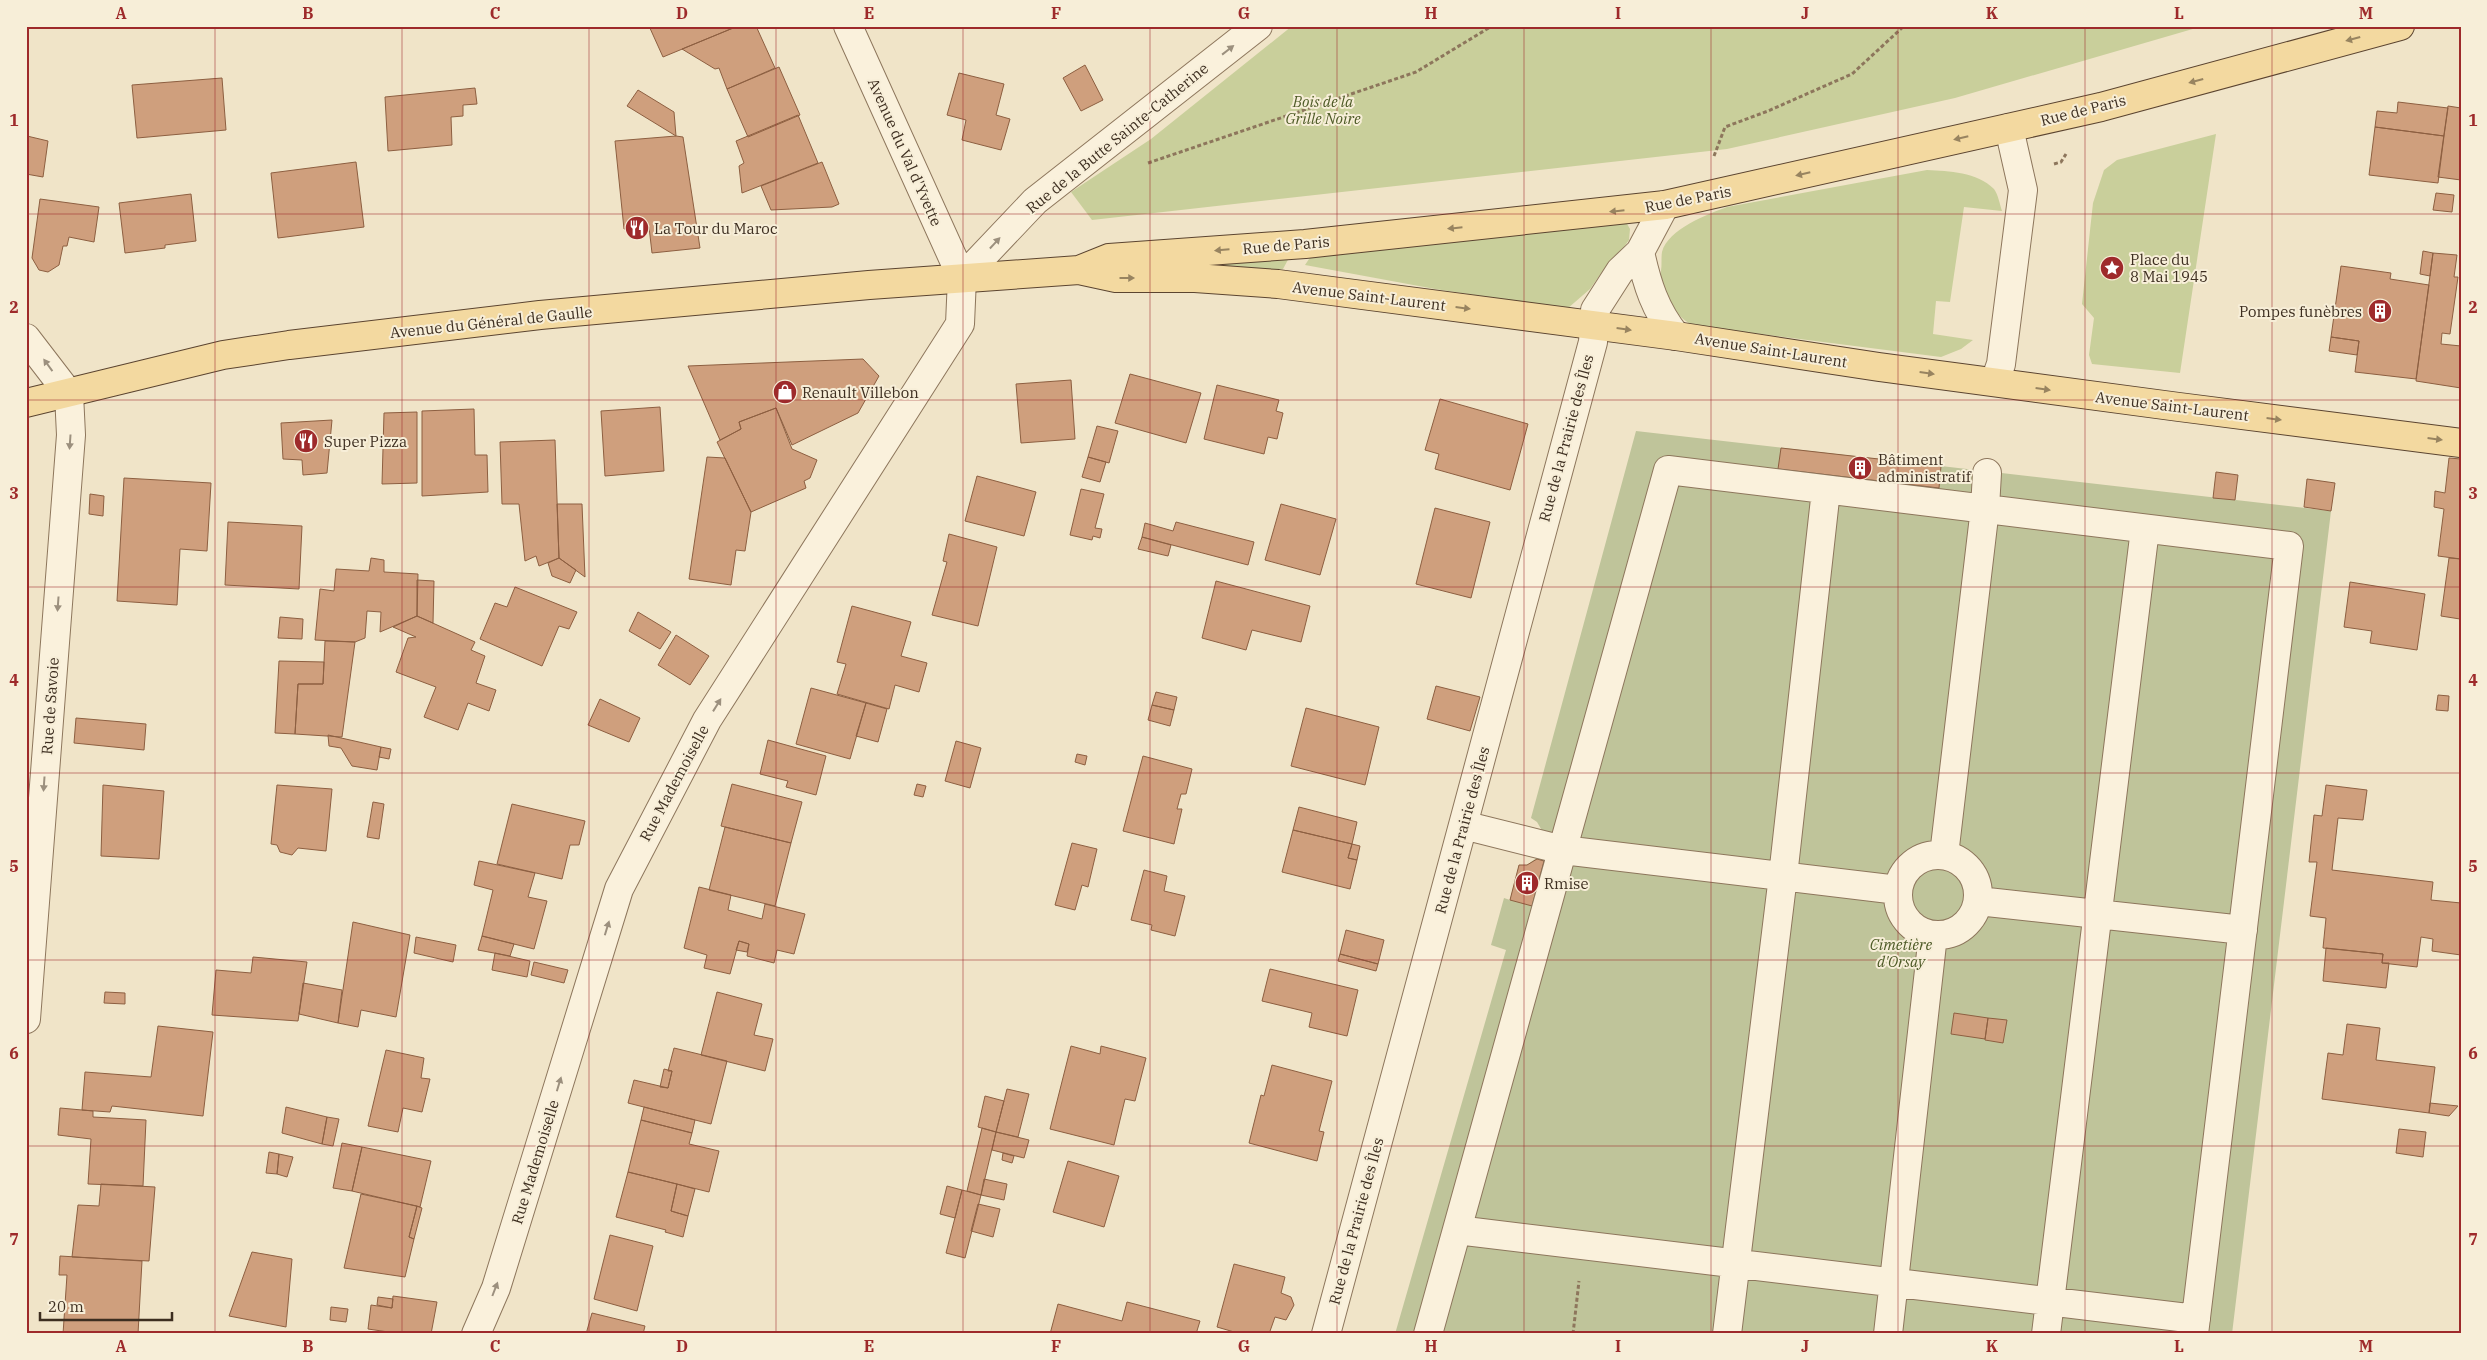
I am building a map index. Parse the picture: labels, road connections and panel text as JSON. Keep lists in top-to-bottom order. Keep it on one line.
{"streets":{"main road":["Rue de Paris","Avenue Saint-Laurent","Avenue du Général de Gaulle"],"street":["Rue de la Butte Sainte-Catherine","Avenue du Val d'Yvette","Rue de la Prairie des Îles","Rue de Savoie","Rue Mademoiselle"]},"crossings":[["Rue de Paris","Rue de la Butte Sainte-Catherine"],["Rue de Paris","Avenue du Val d'Yvette"],["Rue de Paris","Avenue Saint-Laurent"],["Rue de Paris","Avenue du Général de Gaulle"],["Rue de Paris","Rue de la Prairie des Îles"],["Rue de Paris","Rue Mademoiselle"],["Rue de la Butte Sainte-Catherine","Avenue du Val d'Yvette"],["Rue de la Butte Sainte-Catherine","Avenue du Général de Gaulle"],["Rue de la Butte Sainte-Catherine","Rue Mademoiselle"],["Avenue du Val d'Yvette","Avenue du Général de Gaulle"],["Avenue du Val d'Yvette","Rue Mademoiselle"],["Avenue Saint-Laurent","Rue de la Prairie des Îles"],["Avenue du Général de Gaulle","Rue de Savoie"],["Avenue du Général de Gaulle","Rue Mademoiselle"]],"one_way":["Rue de Paris","Rue de la Butte Sainte-Catherine","Avenue Saint-Laurent","Rue de Savoie","Rue Mademoiselle"],"parks":["Bois de la Grille Noire","Cimetière d'Orsay"],"places":{"restaurant":["La Tour du Maroc","Super Pizza"],"place":["Place du 8 Mai 1945"],"building":["Pompes funèbres","Bâtiment administratif","Rmise"],"shop":["Renault Villebon"]},"scale_bar":"20 m","grid":{"columns":["A","B","C","D","E","F","G","H","I","J","K","L","M"],"rows":["1","2","3","4","5","6","7"]}}
